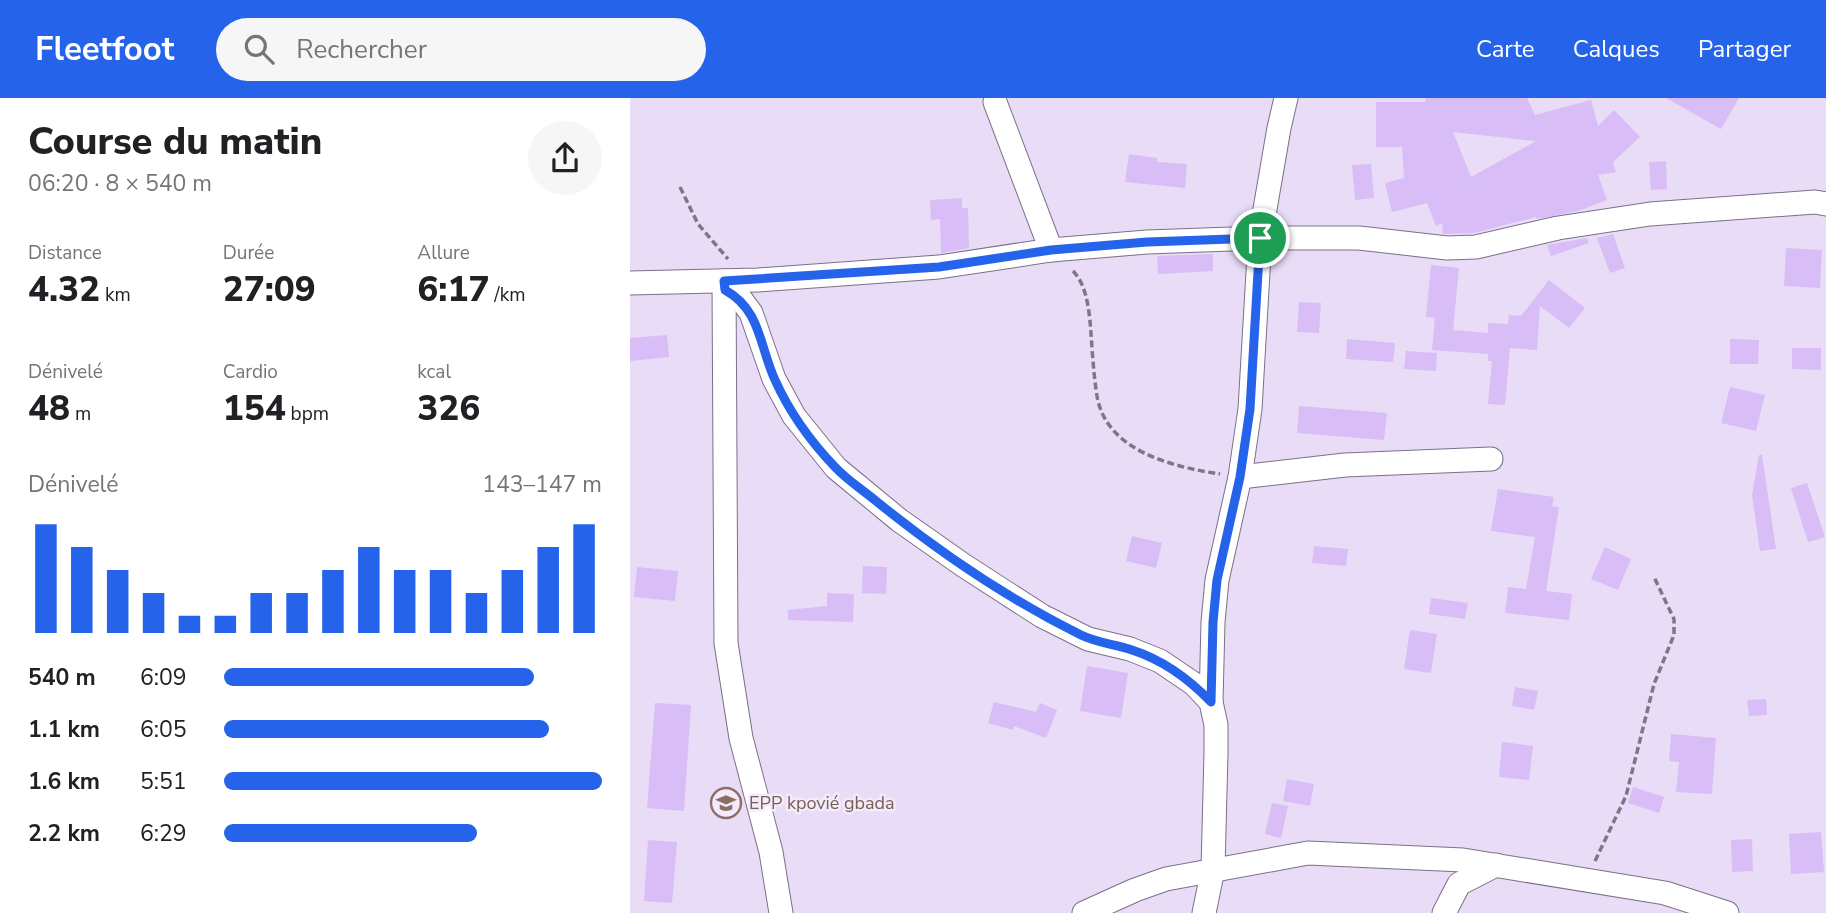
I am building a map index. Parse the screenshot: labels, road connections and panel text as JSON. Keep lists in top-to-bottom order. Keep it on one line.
{"places":{"school or university":["EPP kpovié gbada"]},"page":{"header":"Fleetfoot","search":"Rechercher","nav":["Carte","Calques","Partager"],"heading":["Course du matin","06:20 · 8 × 540 m"],"stats":[["Distance","4.32 km"],["Durée","27:09"],["Allure","6:17 /km"],["Dénivelé","48 m"],["Cardio","154 bpm"],["kcal","326"]],"chart":["Dénivelé","143–147 m"],"list":[{"name":"540 m","note":"6:09"},{"name":"1.1 km","note":"6:05"},{"name":"1.6 km","note":"5:51"},{"name":"2.2 km","note":"6:29"}]}}
